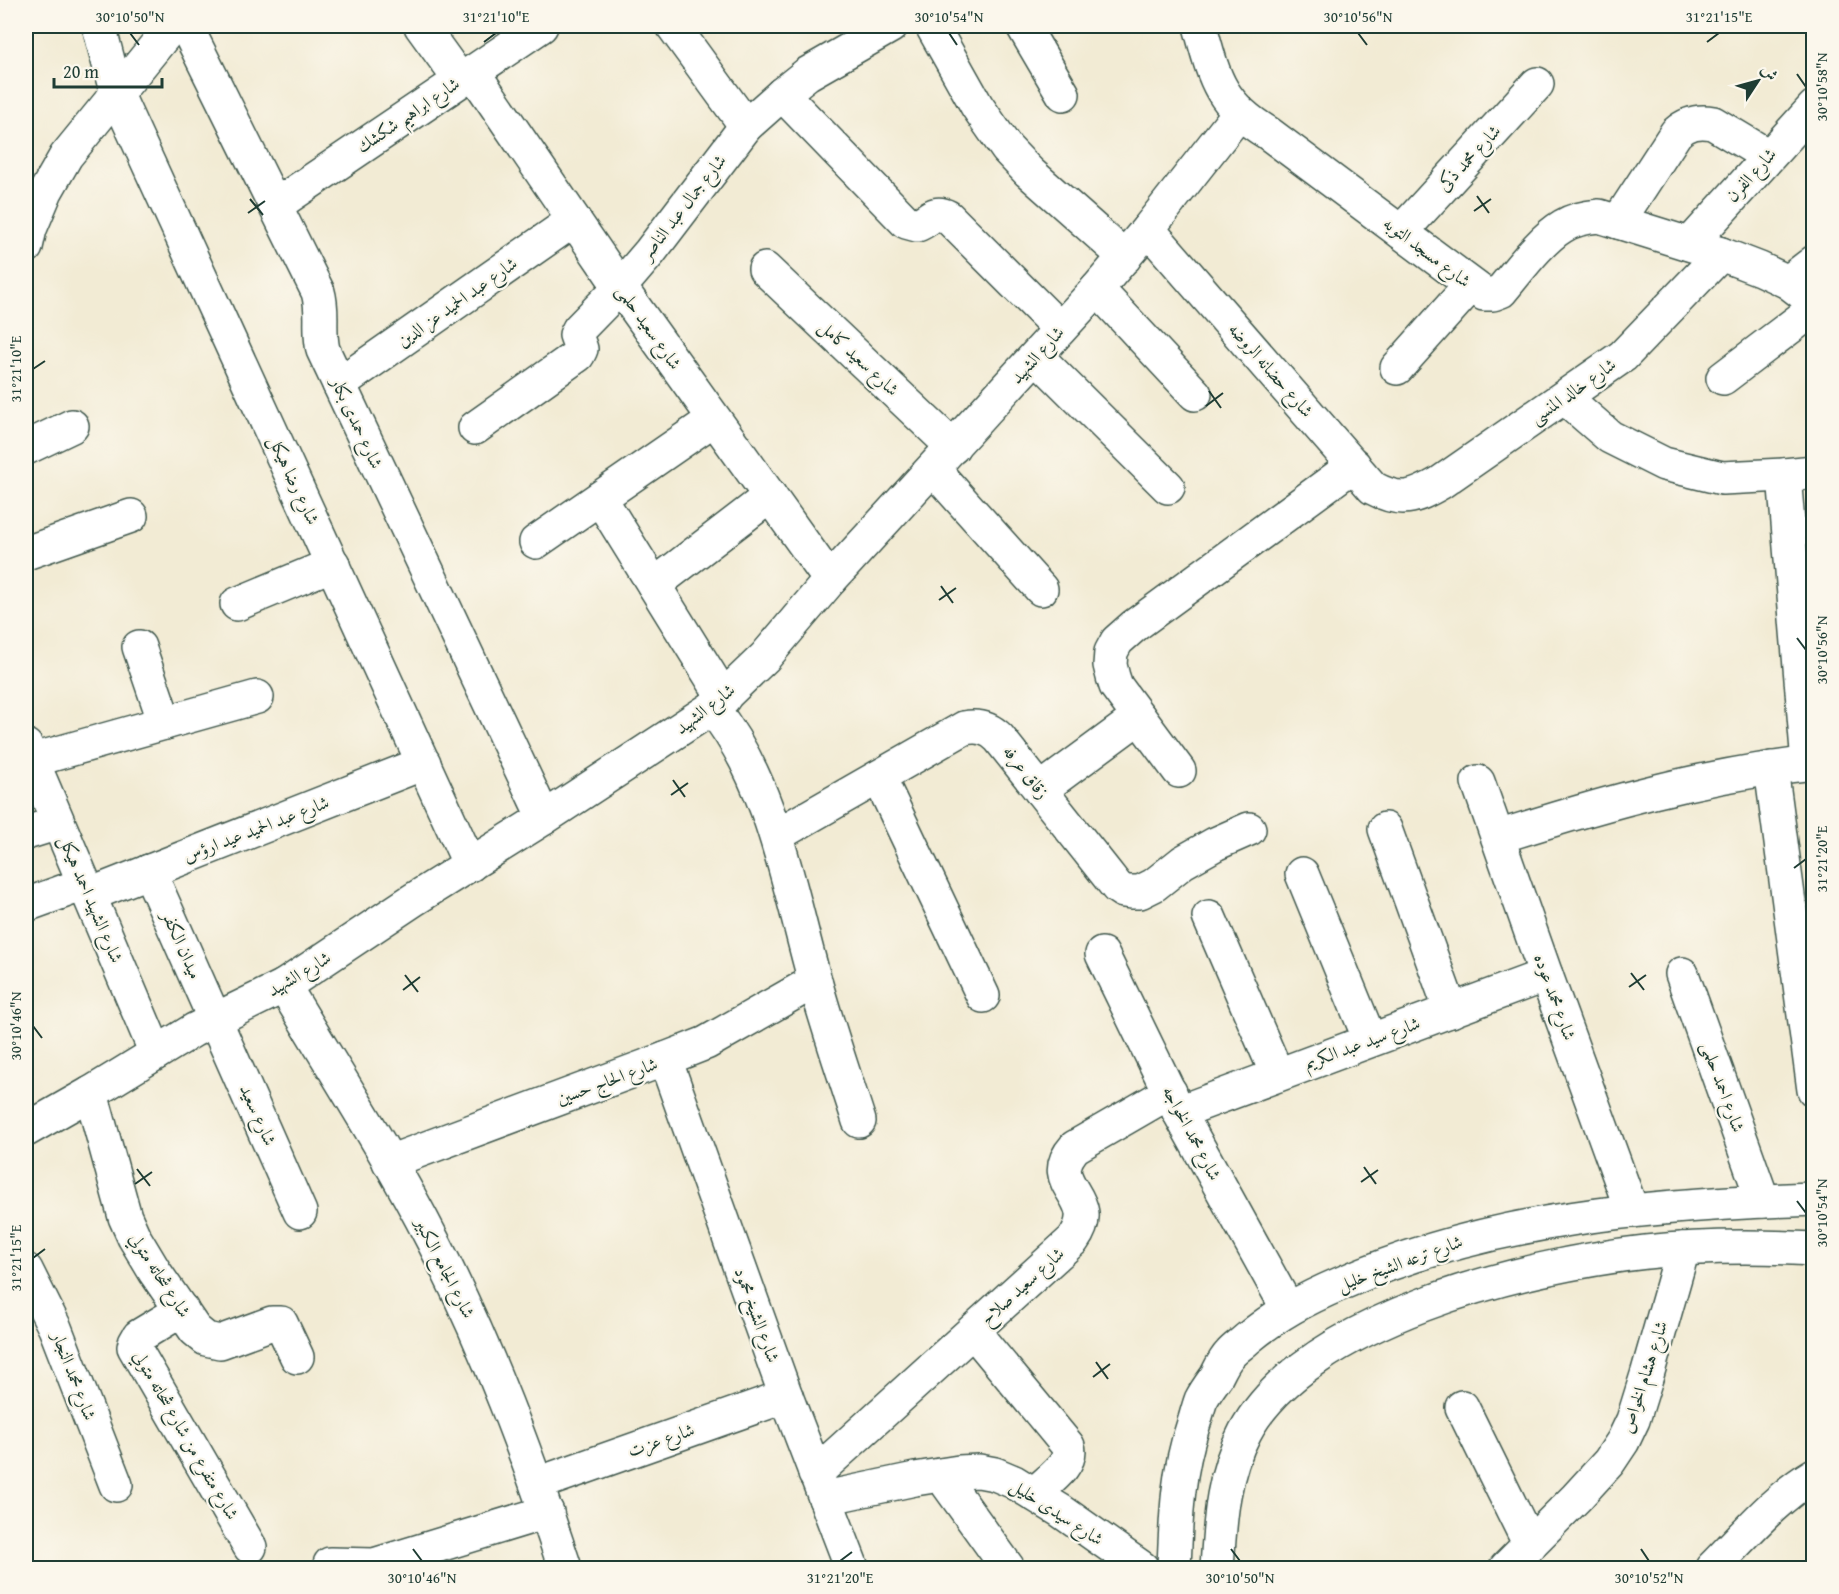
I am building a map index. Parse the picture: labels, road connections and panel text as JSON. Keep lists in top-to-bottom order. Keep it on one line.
{"streets":{"street":["شارع ابراهيم شكشك","شارع محمد ذكى","شارع الفرن","شارع جمال عبد الناصر","شارع مسجد التوبه","شارع عبد الحميد عز الدين","شارع سعيد حلمى","شارع الشهيد","شارع سعيد كامل","شارع حضانه الروضه","شارع خالد المنسى","شارع حمدى بكار","شارع رضا هيكل","زقاق عرفه","شارع عبد الحميد عيد ارؤس","شارع الشهيد احمد هيكل","ميدان الكفر","شارع محمد عوده","شارع سيد عبد الكريم","شارع الحاج حسين","شارع احمد حلمى","شارع سعيد","شارع محمد الخواجه","شارع ترعه الشيخ خليل","شارع الجامع الكبير","شارع شحاته متولي","شارع سعيد صلاح","شارع الشيخ محمود","شارع محمد النجار","شارع هشام الخواص","شارع متفرع من شارع شحاته متولي","شارع عزت","شارع سيدى خليل"]},"crossings":[["شارع ابراهيم شكشك","شارع سعيد حلمى"],["شارع ابراهيم شكشك","شارع حمدى بكار"],["شارع محمد ذكى","شارع مسجد التوبه"],["شارع الفرن","شارع مسجد التوبه"],["شارع جمال عبد الناصر","شارع سعيد حلمى"],["شارع مسجد التوبه","شارع الشهيد"],["شارع مسجد التوبه","شارع خالد المنسى"],["شارع عبد الحميد عز الدين","شارع سعيد حلمى"],["شارع عبد الحميد عز الدين","شارع حمدى بكار"],["شارع سعيد حلمى","شارع الشهيد"],["شارع الشهيد","شارع سعيد كامل"],["شارع الشهيد","شارع حضانه الروضه"],["شارع الشهيد","شارع حمدى بكار"],["شارع الشهيد","شارع رضا هيكل"],["شارع الشهيد","شارع الشهيد احمد هيكل"],["شارع الشهيد","ميدان الكفر"],["شارع الشهيد","شارع سعيد"],["شارع الشهيد","شارع الجامع الكبير"],["شارع الشهيد","شارع شحاته متولي"],["شارع حضانه الروضه","شارع خالد المنسى"],["شارع رضا هيكل","شارع عبد الحميد عيد ارؤس"],["شارع عبد الحميد عيد ارؤس","شارع الشهيد احمد هيكل"],["شارع عبد الحميد عيد ارؤس","ميدان الكفر"],["ميدان الكفر","شارع سعيد"],["شارع محمد عوده","شارع سيد عبد الكريم"],["شارع محمد عوده","شارع ترعه الشيخ خليل"],["شارع سيد عبد الكريم","شارع محمد الخواجه"],["شارع سيد عبد الكريم","شارع سعيد صلاح"],["شارع الحاج حسين","شارع الجامع الكبير"],["شارع الحاج حسين","شارع الشيخ محمود"],["شارع احمد حلمى","شارع ترعه الشيخ خليل"],["شارع محمد الخواجه","شارع ترعه الشيخ خليل"],["شارع محمد الخواجه","شارع سعيد صلاح"],["شارع الجامع الكبير","شارع عزت"],["شارع شحاته متولي","شارع متفرع من شارع شحاته متولي"],["شارع سعيد صلاح","شارع الشيخ محمود"],["شارع سعيد صلاح","شارع سيدى خليل"],["شارع الشيخ محمود","شارع عزت"],["شارع الشيخ محمود","شارع سيدى خليل"]],"scale_bar":"20 m","north":"top right","coordinates":["30°10'50\"N","31°21'10\"E","30°10'54\"N","30°10'56\"N","31°21'15\"E","30°10'58\"N","31°21'20\"E","30°10'46\"N","30°10'52\"N"]}
